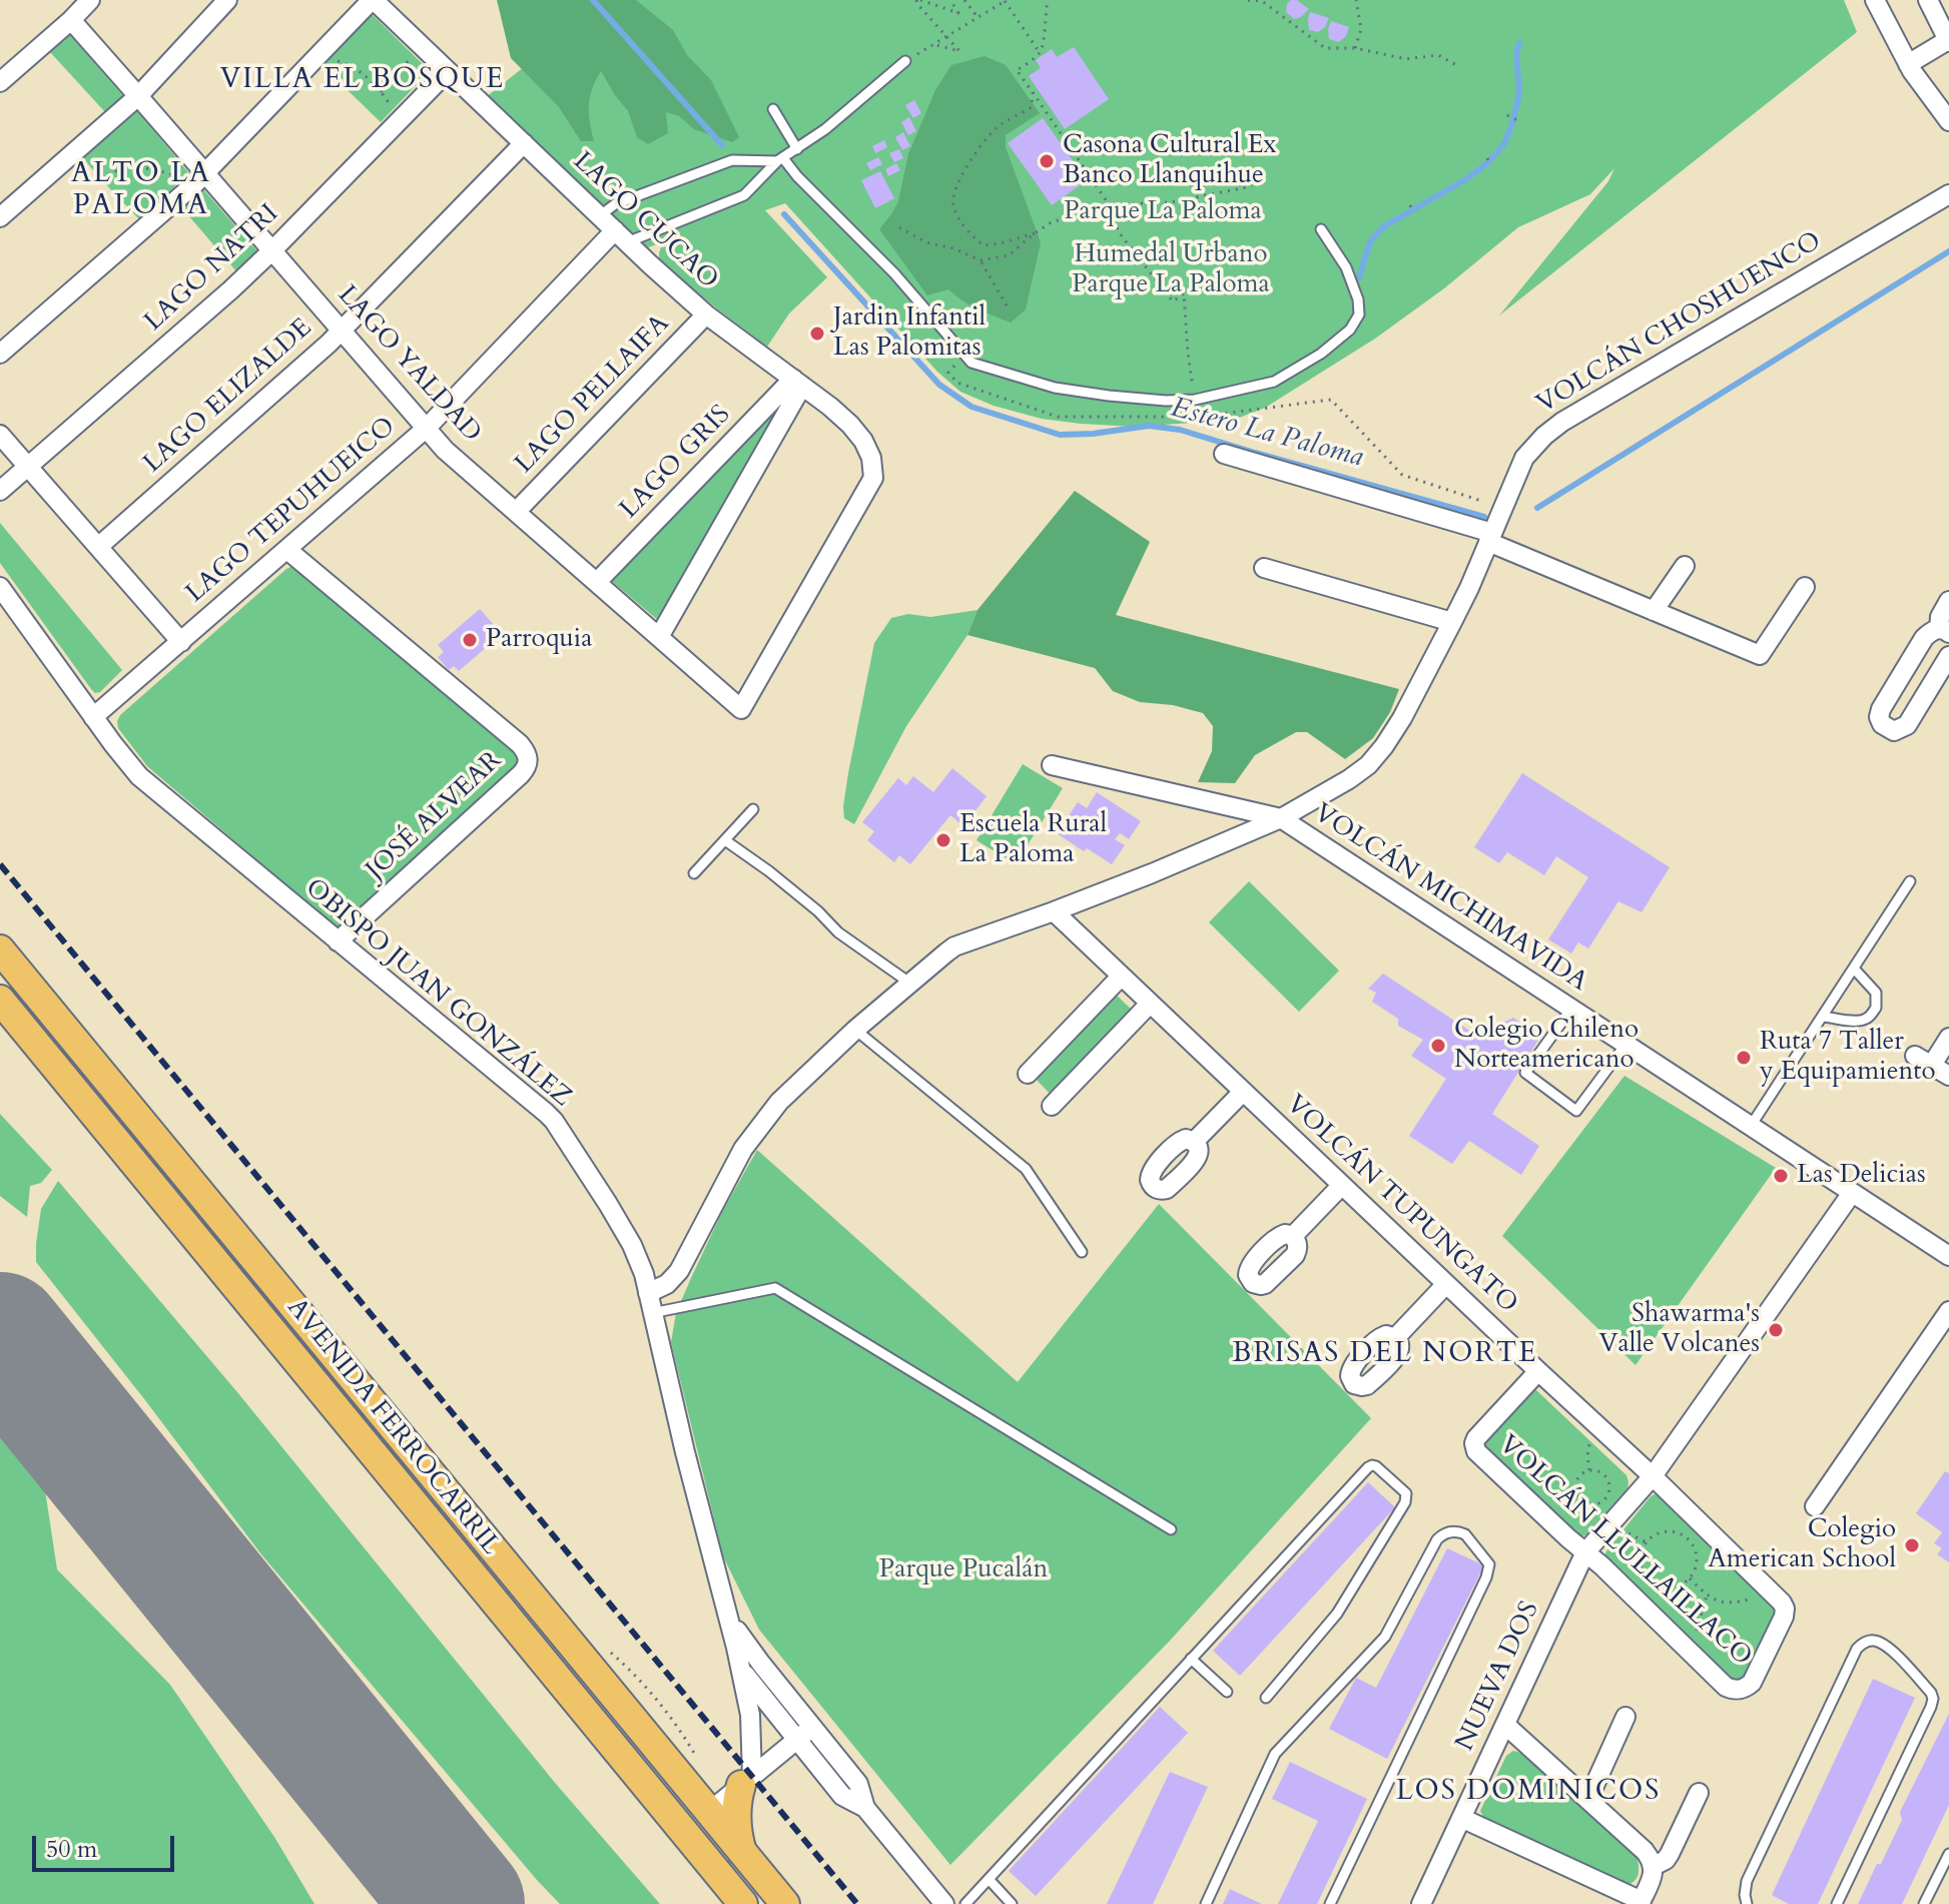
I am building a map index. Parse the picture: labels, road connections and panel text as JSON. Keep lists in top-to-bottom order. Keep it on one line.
{"streets":{"main road":["AVENIDA FERROCARRIL"],"street":["LAGO CUCAO","LAGO NATRI","VOLCÁN CHOSHUENCO","LAGO YALDAD","LAGO PELLAIFA","LAGO ELIZALDE","LAGO GRIS","LAGO TEPUHUEICO","JOSÉ ALVEAR","VOLCÁN MICHIMAVIDA","OBISPO JUAN GONZÁLEZ","VOLCÁN TUPUNGATO","VOLCÁN LLULLAILLACO","NUEVA DOS"]},"crossings":[["LAGO CUCAO","LAGO NATRI"],["LAGO CUCAO","LAGO YALDAD"],["LAGO CUCAO","LAGO PELLAIFA"],["LAGO CUCAO","LAGO ELIZALDE"],["LAGO CUCAO","LAGO GRIS"],["LAGO CUCAO","LAGO TEPUHUEICO"],["LAGO NATRI","LAGO YALDAD"],["VOLCÁN CHOSHUENCO","VOLCÁN MICHIMAVIDA"],["VOLCÁN CHOSHUENCO","OBISPO JUAN GONZÁLEZ"],["VOLCÁN CHOSHUENCO","VOLCÁN TUPUNGATO"],["LAGO YALDAD","LAGO PELLAIFA"],["LAGO YALDAD","LAGO ELIZALDE"],["LAGO YALDAD","LAGO GRIS"],["LAGO YALDAD","LAGO TEPUHUEICO"],["LAGO TEPUHUEICO","JOSÉ ALVEAR"],["LAGO TEPUHUEICO","OBISPO JUAN GONZÁLEZ"],["JOSÉ ALVEAR","OBISPO JUAN GONZÁLEZ"],["VOLCÁN MICHIMAVIDA","NUEVA DOS"],["VOLCÁN TUPUNGATO","VOLCÁN LLULLAILLACO"],["VOLCÁN TUPUNGATO","NUEVA DOS"],["VOLCÁN LLULLAILLACO","NUEVA DOS"]],"districts":["VILLA EL BOSQUE","ALTO LA PALOMA","BRISAS DEL NORTE","LOS DOMINICOS"],"water":["Estero La Paloma"],"parks":["Parque La Paloma","Humedal Urbano Parque La Paloma","Parque Pucalán"],"places":["Casona Cultural Ex Banco Llanquihue","Jardin Infantil Las Palomitas","Parroquia","Escuela Rural La Paloma","Colegio Chileno Norteamericano","Ruta 7 Taller y Equipamiento","Las Delicias","Shawarma's Valle Volcanes","Colegio American School"],"scale_bar":"50 m"}
